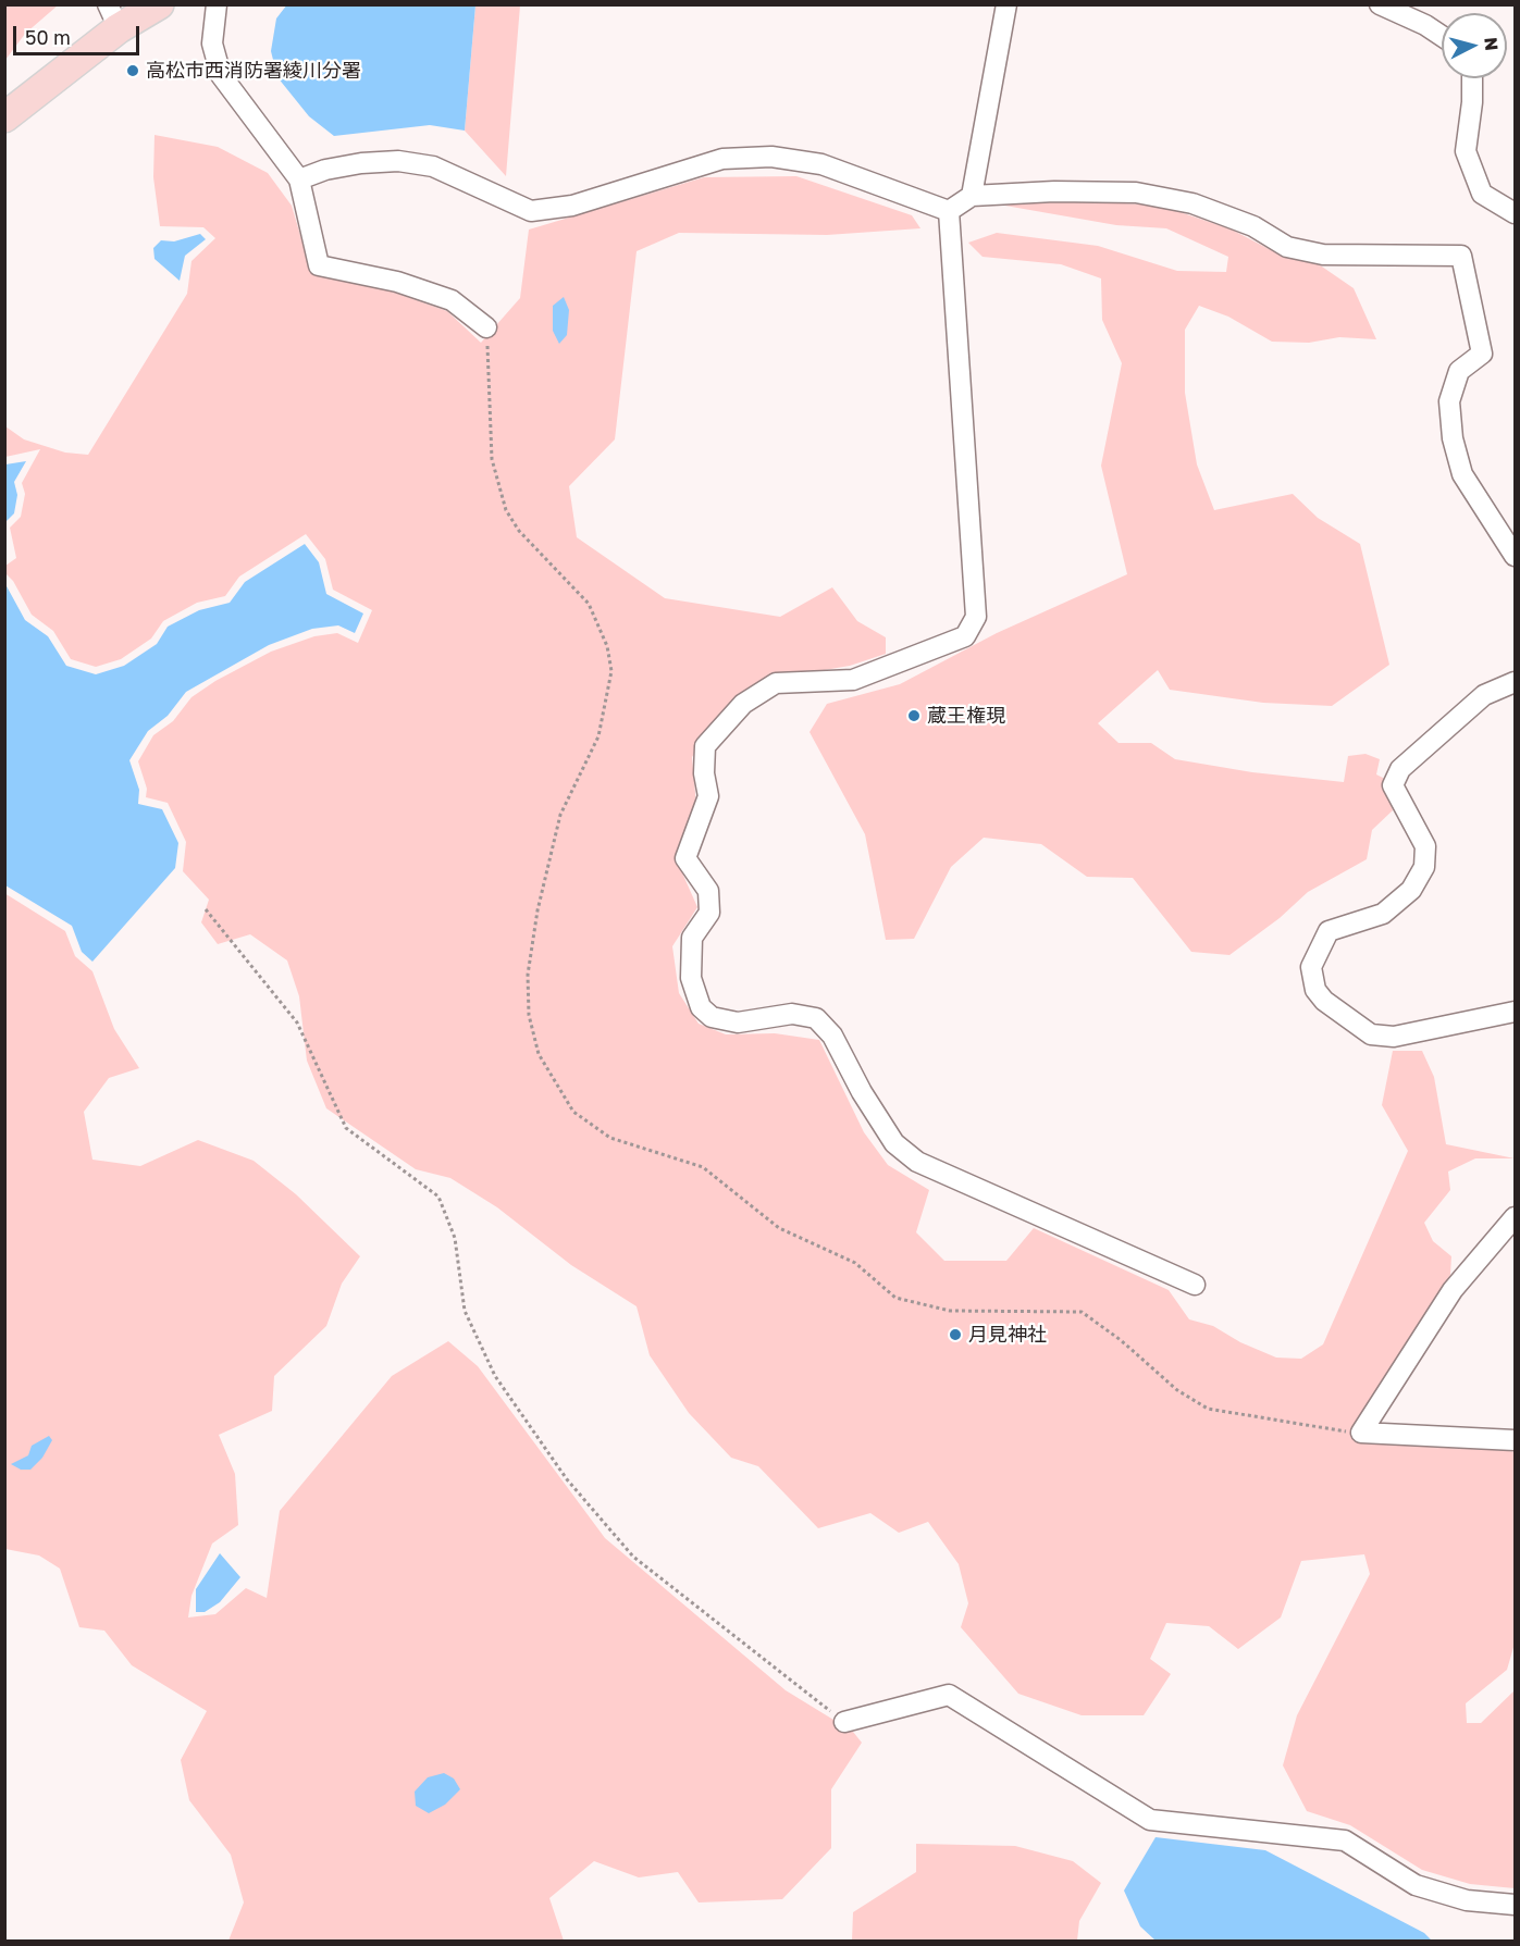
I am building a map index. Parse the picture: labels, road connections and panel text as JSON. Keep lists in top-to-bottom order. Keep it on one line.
{"places":["高松市西消防署綾川分署","蔵王権現","月見神社"],"scale_bar":"50 m","north":"right"}
